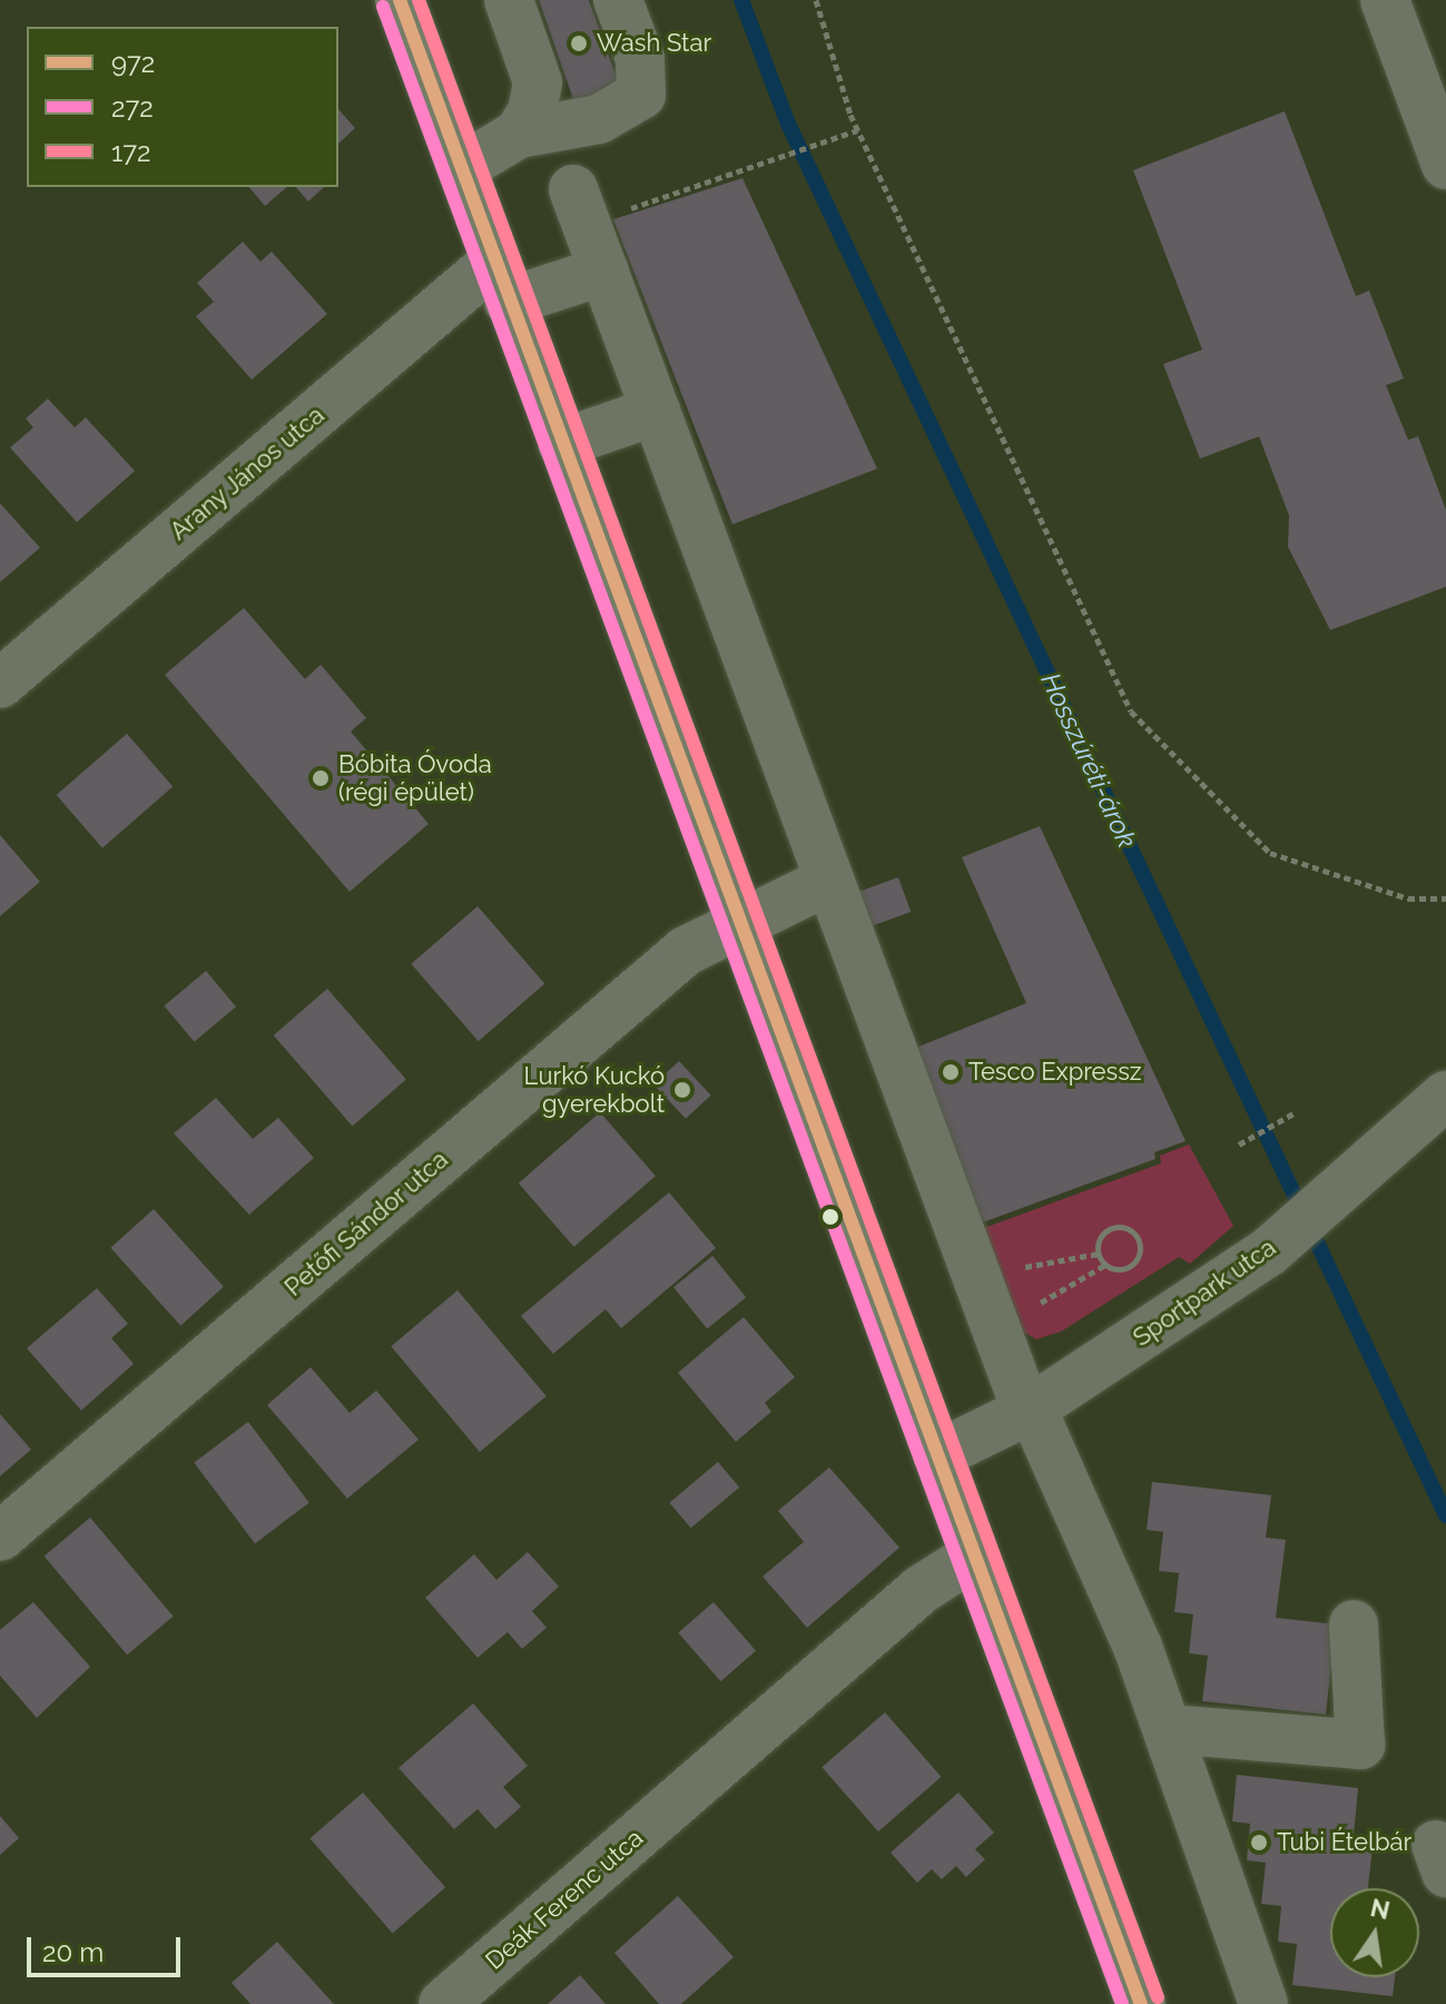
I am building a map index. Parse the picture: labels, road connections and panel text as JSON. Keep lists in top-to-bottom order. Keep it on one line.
{"streets":{"street":["Arany János utca","Petőfi Sándor utca","Sportpark utca","Deák Ferenc utca"]},"water":["Hosszúréti-árok"],"places":["Wash Star","Bóbita Óvoda (régi épület)","Tesco Expressz","Lurkó Kuckó gyerekbolt","Tubi Ételbár"],"lines":["transit line 972","transit line 172","transit line 272"],"legend":["972","272","172"],"scale_bar":"20 m","north":"top"}
